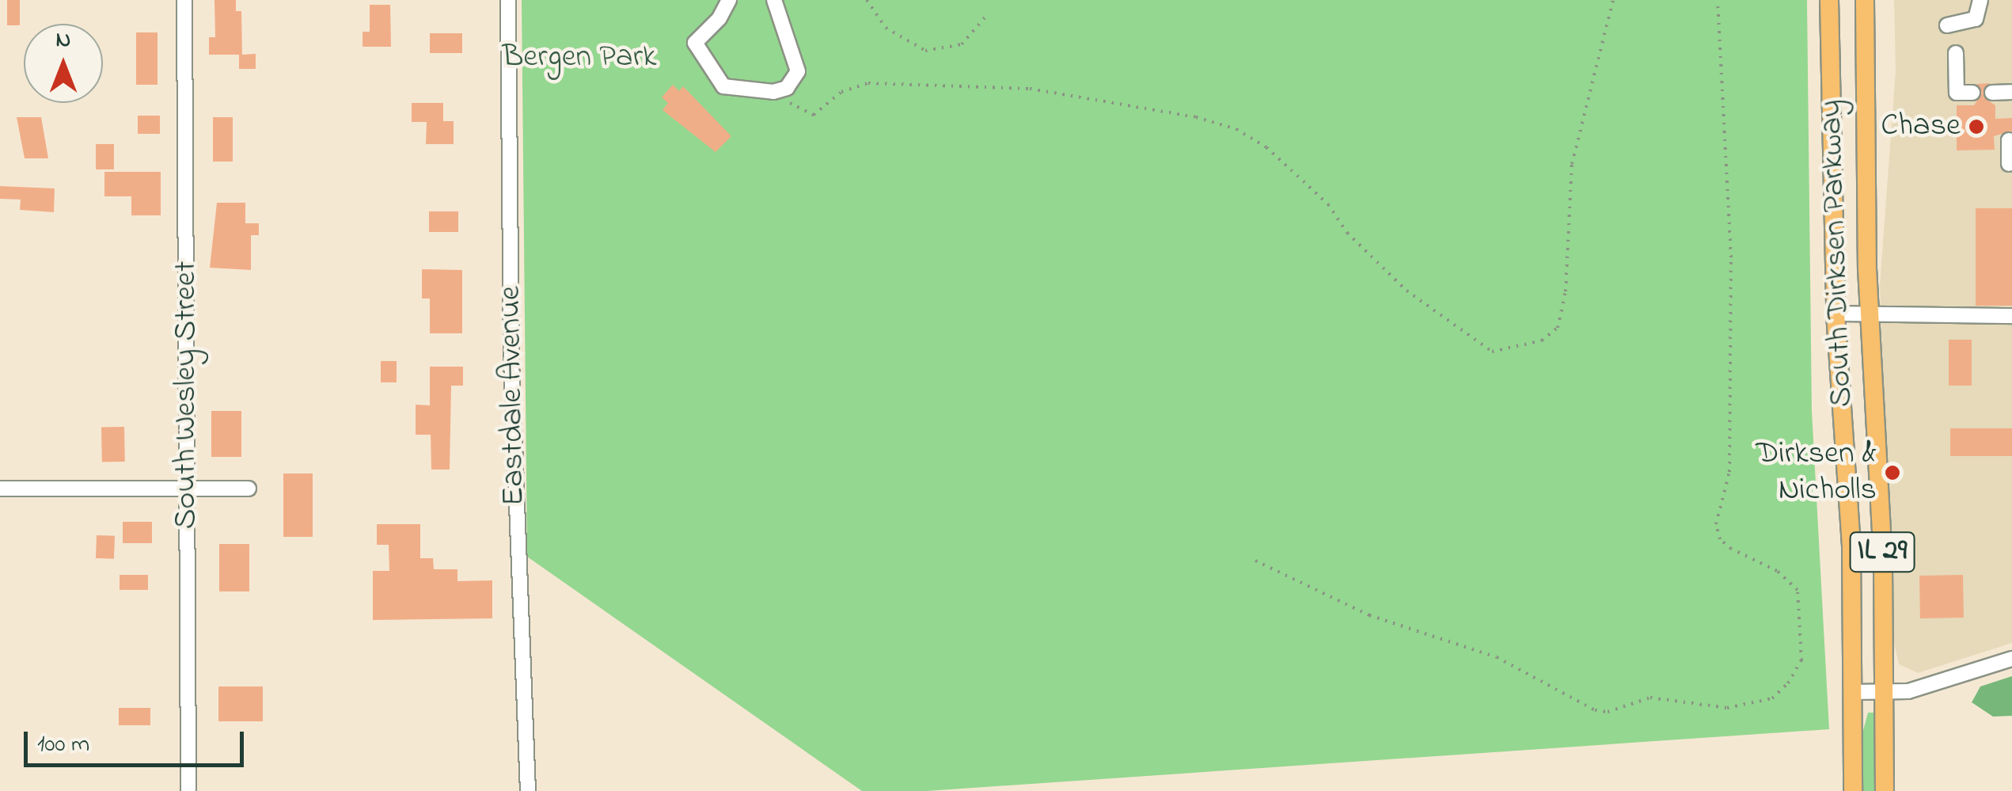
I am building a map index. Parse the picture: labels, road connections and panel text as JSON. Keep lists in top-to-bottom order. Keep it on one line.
{"streets":{"main road":["South Dirksen Parkway","IL 29"],"street":["South Wesley Street","Eastdale Avenue"]},"parks":["Bergen Park"],"places":["Chase","Dirksen & Nicholls"],"scale_bar":"100 m","north":"top"}
